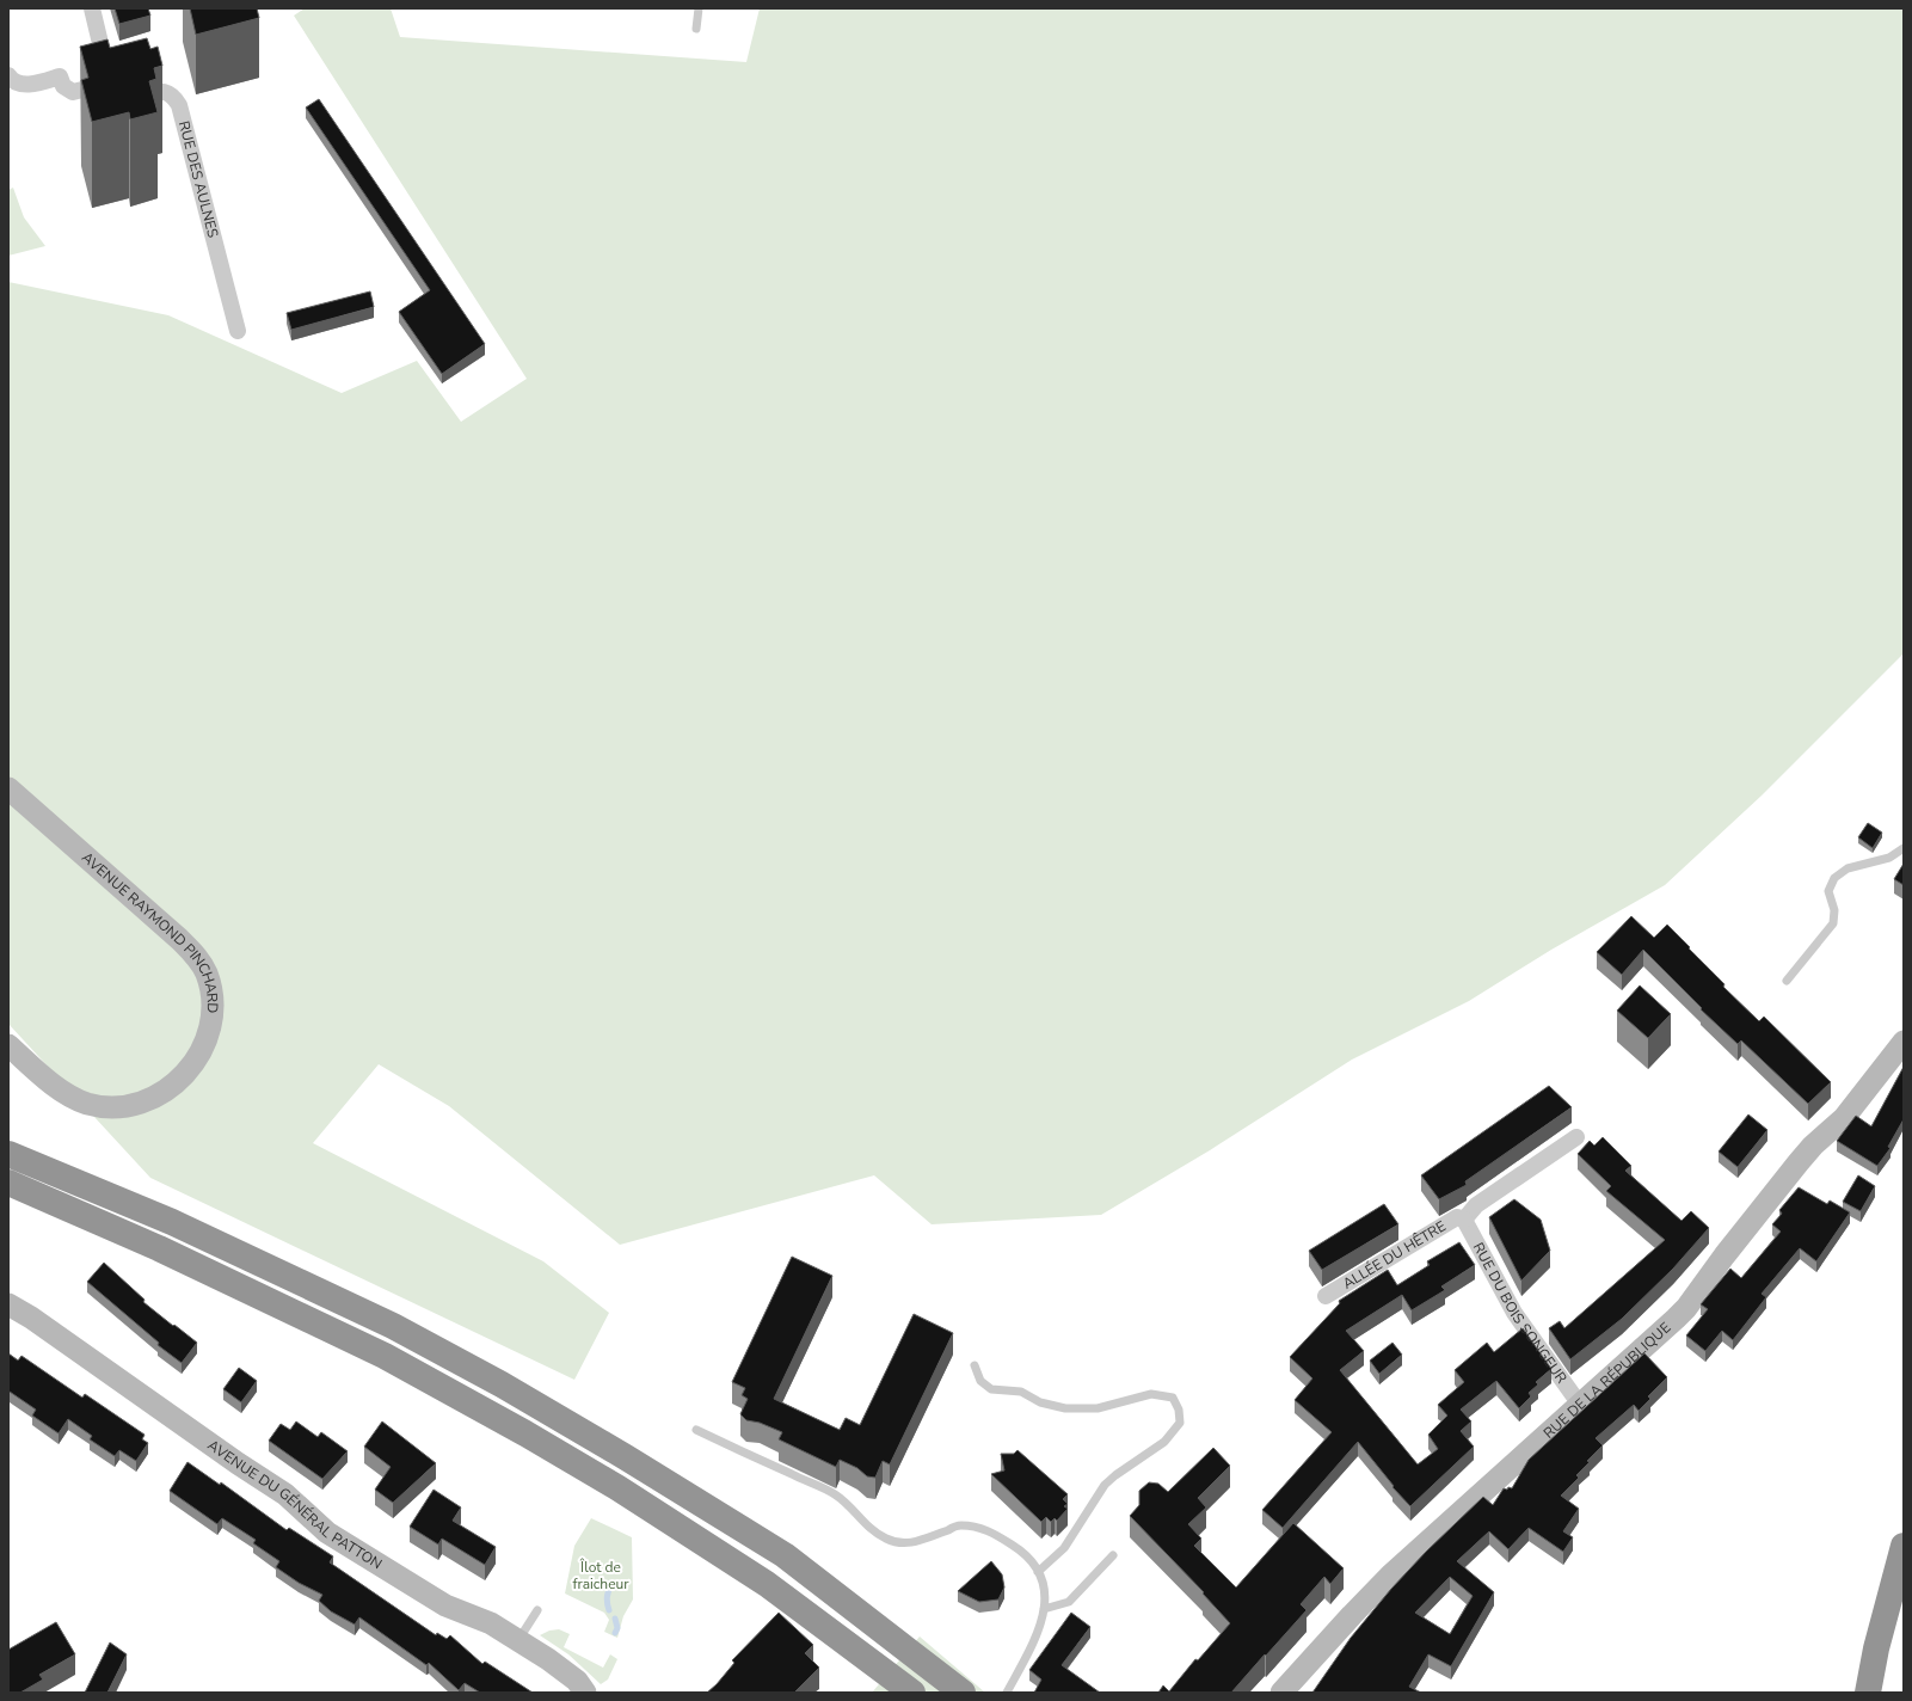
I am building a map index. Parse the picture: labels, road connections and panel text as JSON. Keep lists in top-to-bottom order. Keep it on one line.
{"streets":{"street":["RUE DES AULNES","AVENUE RAYMOND PINCHARD","ALLÉE DU HÊTRE","RUE DU BOIS SONGEUR","RUE DE LA RÉPUBLIQUE","AVENUE DU GÉNÉRAL PATTON"]},"crossings":[["ALLÉE DU HÊTRE","RUE DU BOIS SONGEUR"],["RUE DU BOIS SONGEUR","RUE DE LA RÉPUBLIQUE"]],"parks":["Îlot de fraicheur"]}
